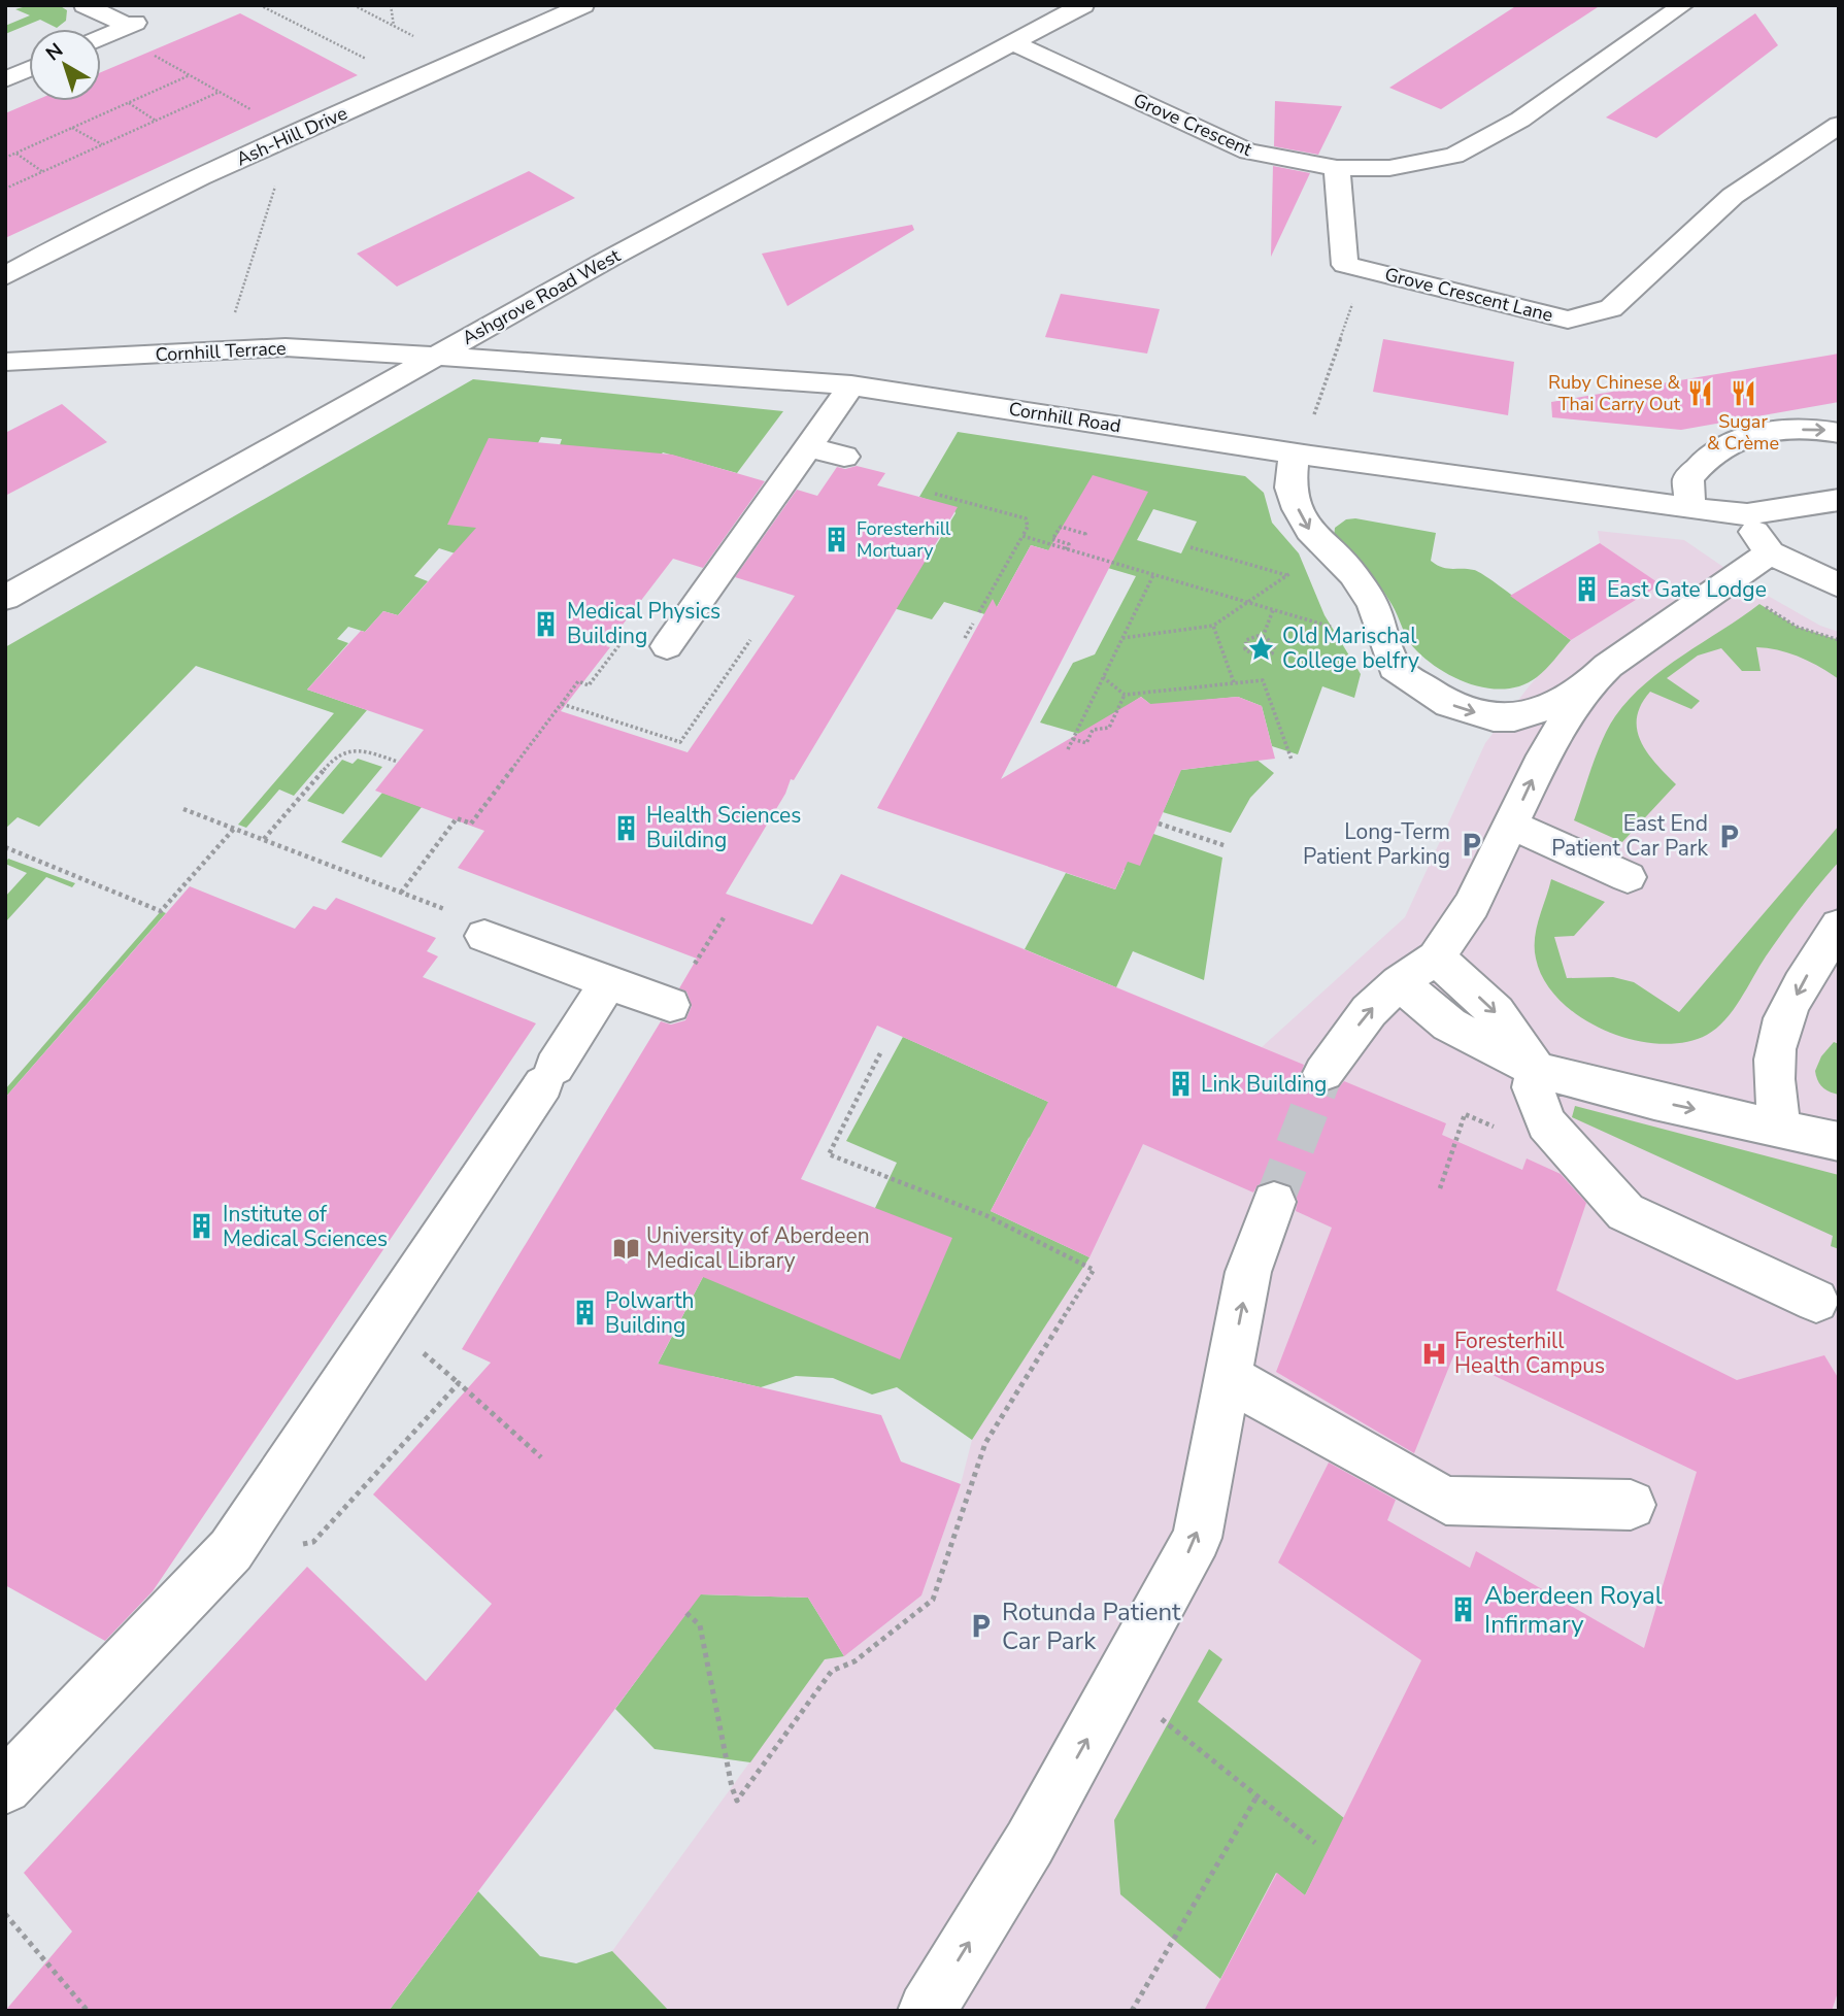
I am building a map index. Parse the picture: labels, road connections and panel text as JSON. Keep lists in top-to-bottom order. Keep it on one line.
{"streets":{"street":["Grove Crescent","Ash-Hill Drive","Grove Crescent Lane","Ashgrove Road West","Cornhill Terrace","Cornhill Road"]},"crossings":[["Grove Crescent","Grove Crescent Lane"],["Grove Crescent","Ashgrove Road West"],["Ashgrove Road West","Cornhill Terrace"],["Ashgrove Road West","Cornhill Road"],["Cornhill Terrace","Cornhill Road"]],"places":{"restaurant":["Ruby Chinese & Thai Carry Out","Sugar & Crème"],"building":["Foresterhill Mortuary","East Gate Lodge","Medical Physics Building","Health Sciences Building","Link Building","Institute of Medical Sciences","Polwarth Building","Aberdeen Royal Infirmary"],"place":["Old Marischal College belfry"],"parking":["East End Patient Car Park","Long-Term Patient Parking","Rotunda Patient Car Park"],"library":["University of Aberdeen Medical Library"],"hospital":["Foresterhill Health Campus"]},"north":"top left"}
